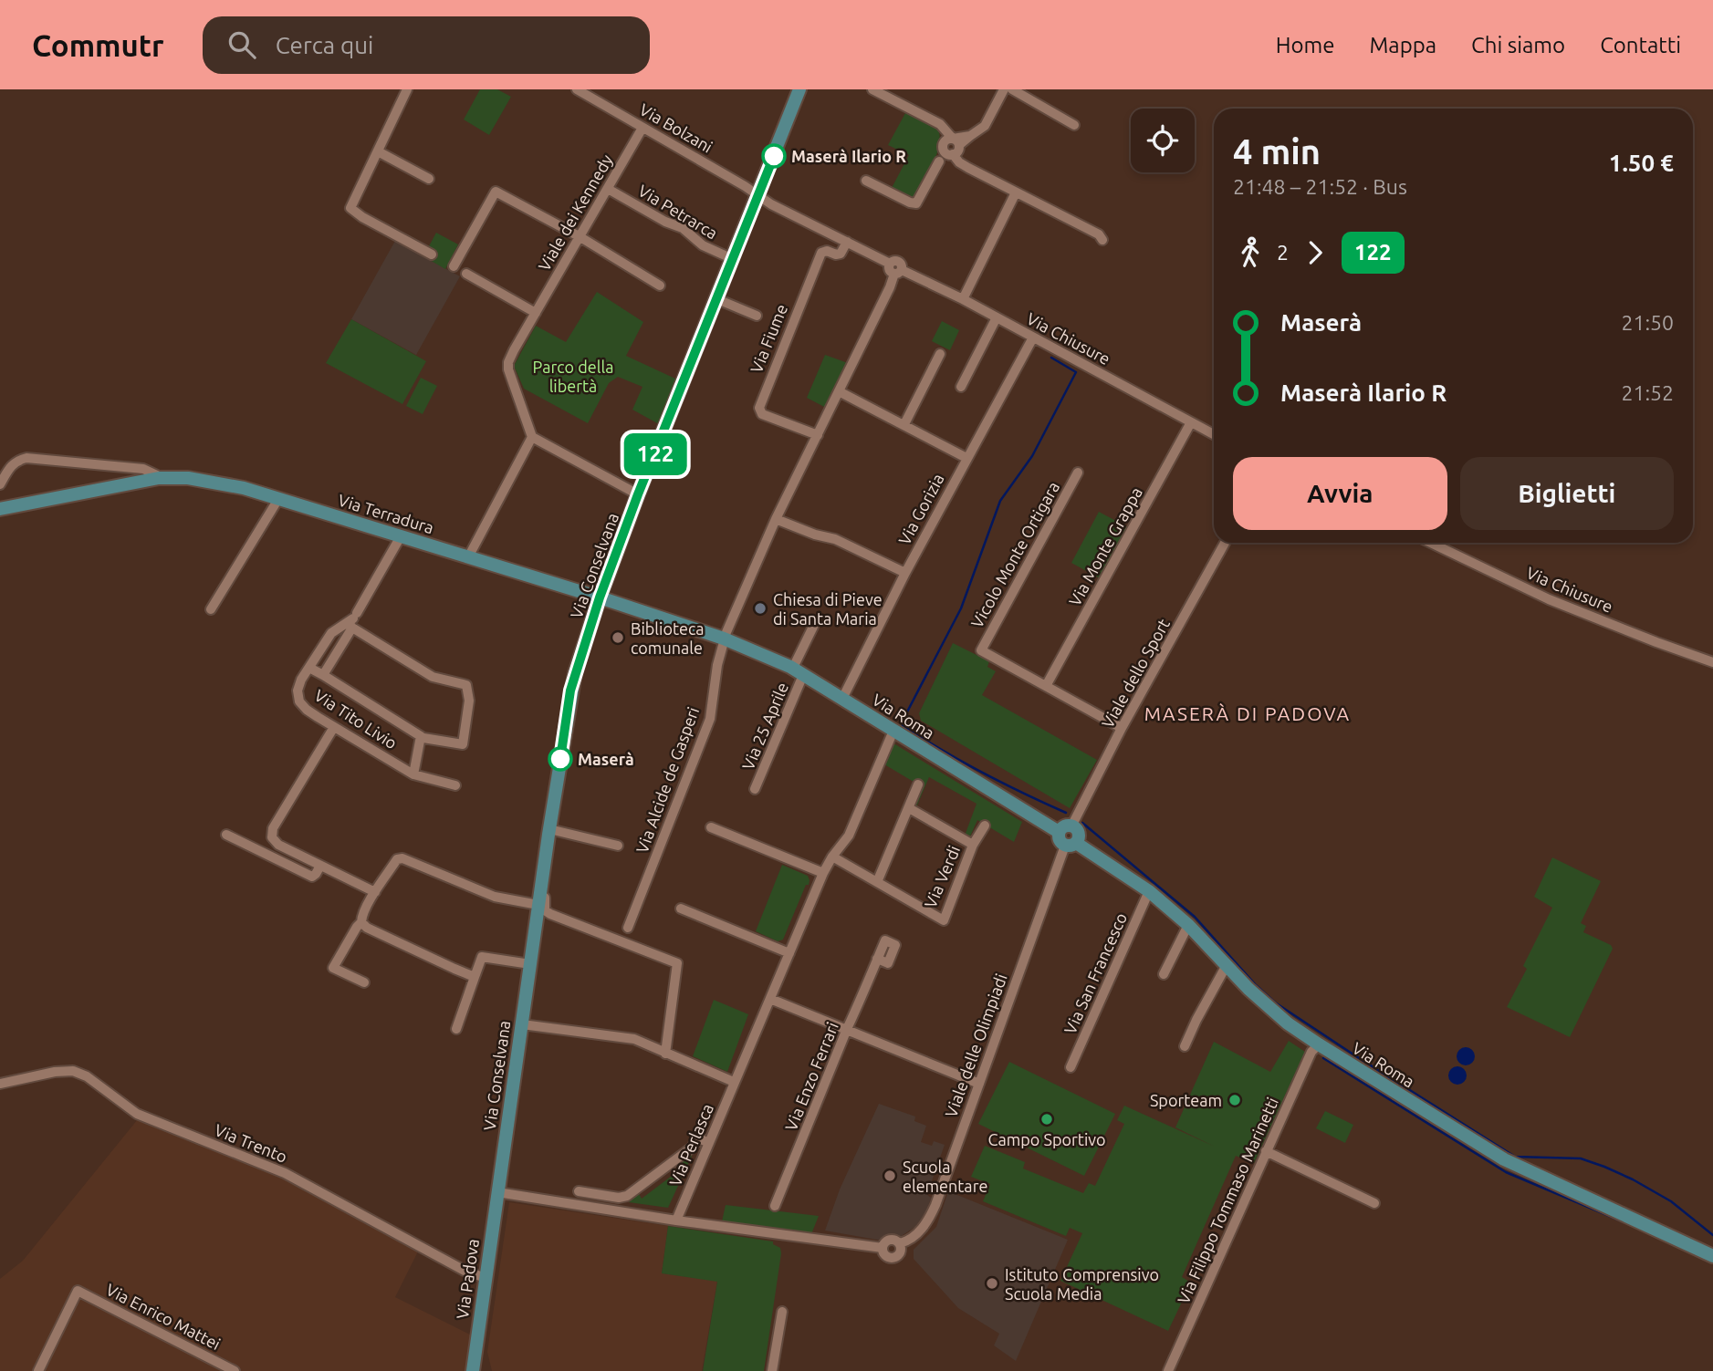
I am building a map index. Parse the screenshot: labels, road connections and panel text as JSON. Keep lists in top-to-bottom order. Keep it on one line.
{"streets":{"main road":["Via Terradura","Via Conselvana","Via Roma","Via Padova"],"street":["Via Bolzani","Via Petrarca","Viale dei Kennedy","Via Fiume","Via Chiusure","Via Gorizia","Via Monte Grappa","Vicolo Monte Ortigara","Viale dello Sport","Via Tito Livio","Via 25 Aprile","Via Alcide de Gasperi","Via Verdi","Via San Francesco","Viale delle Olimpiadi","Via Enzo Ferrari","Via Trento","Via Perlasca","Via Filippo Tommaso Marinetti","Via Enrico Mattei"]},"crossings":[["Via Bolzani","Viale dei Kennedy"],["Via Bolzani","Via Chiusure"],["Via Bolzani","Via Conselvana"],["Via Petrarca","Viale dei Kennedy"],["Via Petrarca","Via Conselvana"],["Via Fiume","Via Chiusure"],["Via Chiusure","Via Gorizia"],["Via Chiusure","Via Monte Grappa"],["Via Chiusure","Via Conselvana"],["Via Gorizia","Via Roma"],["Via Terradura","Via Conselvana"],["Via Terradura","Via Roma"],["Via Terradura","Via Tito Livio"],["Via Terradura","Via Alcide de Gasperi"],["Via Monte Grappa","Vicolo Monte Ortigara"],["Via Conselvana","Via Padova"],["Viale dello Sport","Via Roma"],["Via Roma","Via 25 Aprile"],["Via Roma","Via Alcide de Gasperi"],["Via Roma","Via San Francesco"],["Via Roma","Viale delle Olimpiadi"],["Via Roma","Via Perlasca"],["Via Roma","Via Filippo Tommaso Marinetti"],["Via Verdi","Via Perlasca"],["Via Trento","Via Padova"]],"districts":["MASERÀ DI PADOVA"],"parks":["Parco della libertà"],"places":["Maserà Ilario R","Chiesa di Pieve di Santa Maria","Biblioteca comunale","Maserà","Sporteam","Campo Sportivo","Scuola elementare","Istituto Comprensivo Scuola Media"],"lines":["bus line 122"],"page":{"header":"Commutr","search":"Cerca qui","nav":["Home","Mappa","Chi siamo","Contatti"],"on_map":"122","heading":["4 min","21:48 – 21:52 · Bus","1.50 €"],"legs":["2","122"],"list":[{"name":"Maserà","value":"21:50"},{"name":"Maserà Ilario R","value":"21:52"}],"buttons":["Avvia","Biglietti"]}}
